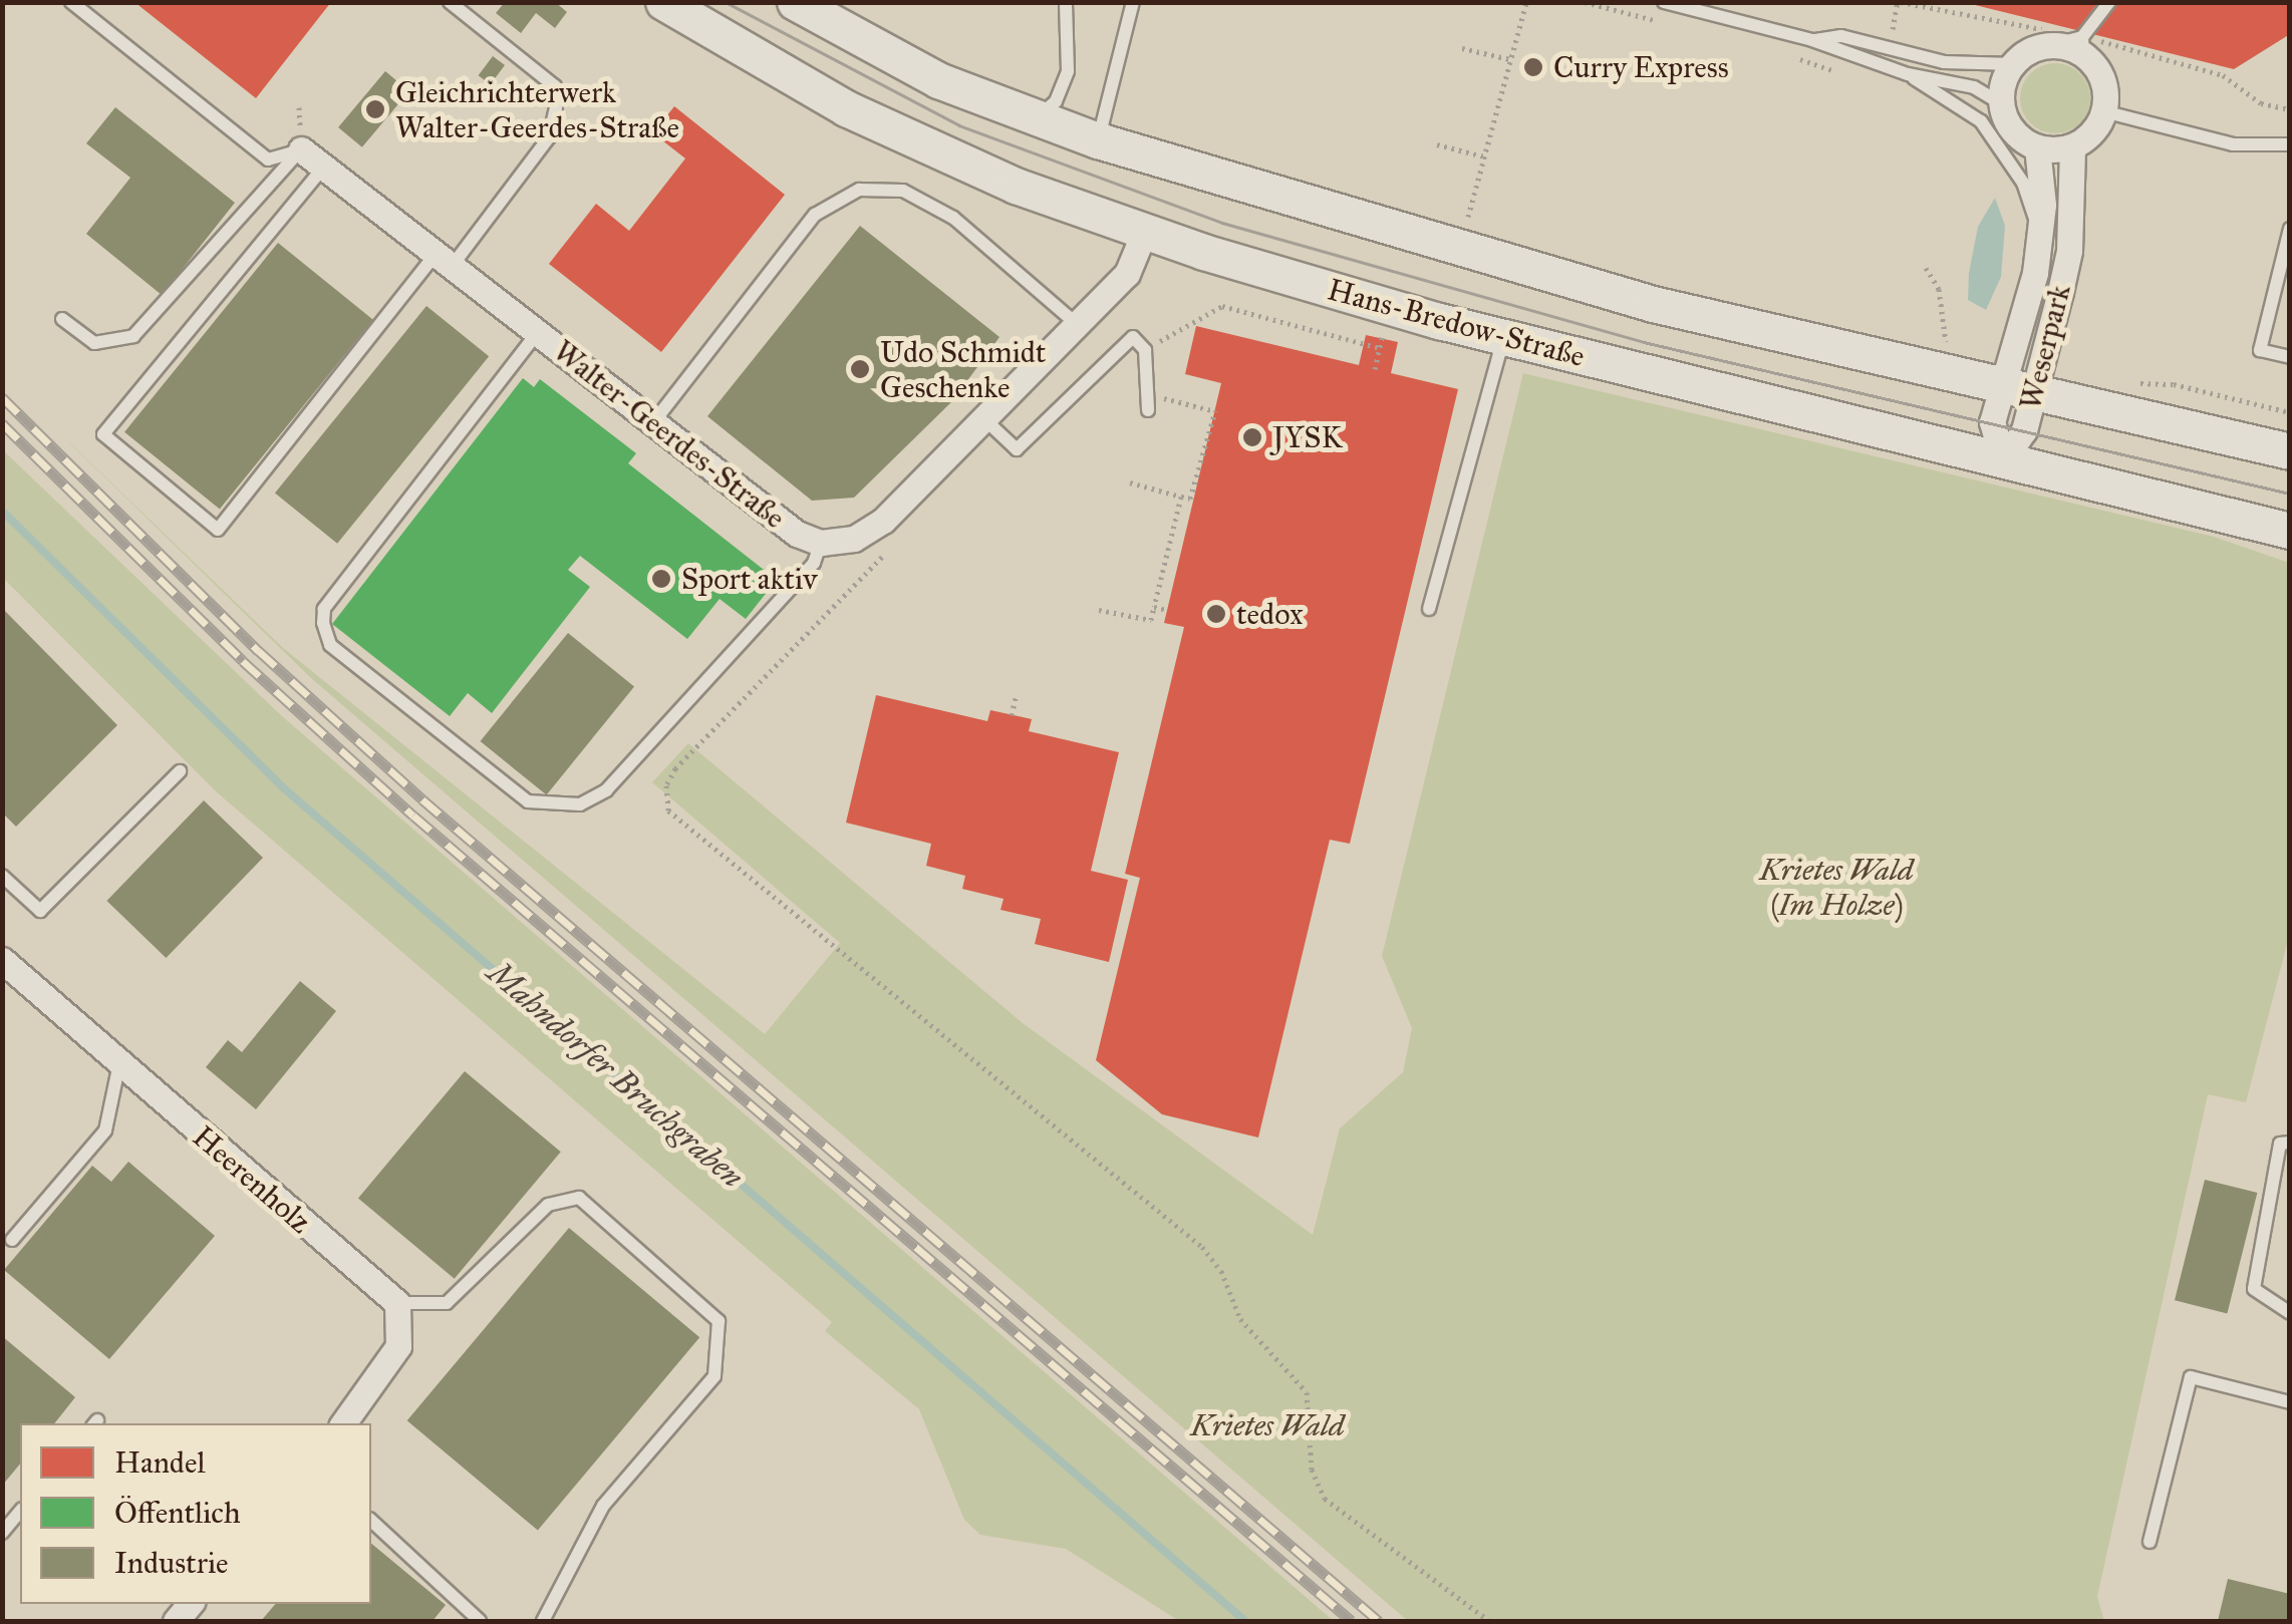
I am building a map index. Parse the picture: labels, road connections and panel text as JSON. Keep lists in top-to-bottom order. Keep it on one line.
{"streets":{"main road":["Hans-Bredow-Straße"],"street":["Weserpark","Walter-Geerdes-Straße","Heerenholz"]},"crossings":[["Hans-Bredow-Straße","Weserpark"],["Hans-Bredow-Straße","Walter-Geerdes-Straße"]],"water":["Mahndorfer Bruchgraben"],"parks":["Krietes Wald (Im Holze)","Krietes Wald"],"places":["Curry Express","Gleichrichterwerk Walter-Geerdes-Straße","Udo Schmidt Geschenke","JYSK","Sport aktiv","tedox"],"legend":["Handel","Öffentlich","Industrie"]}
